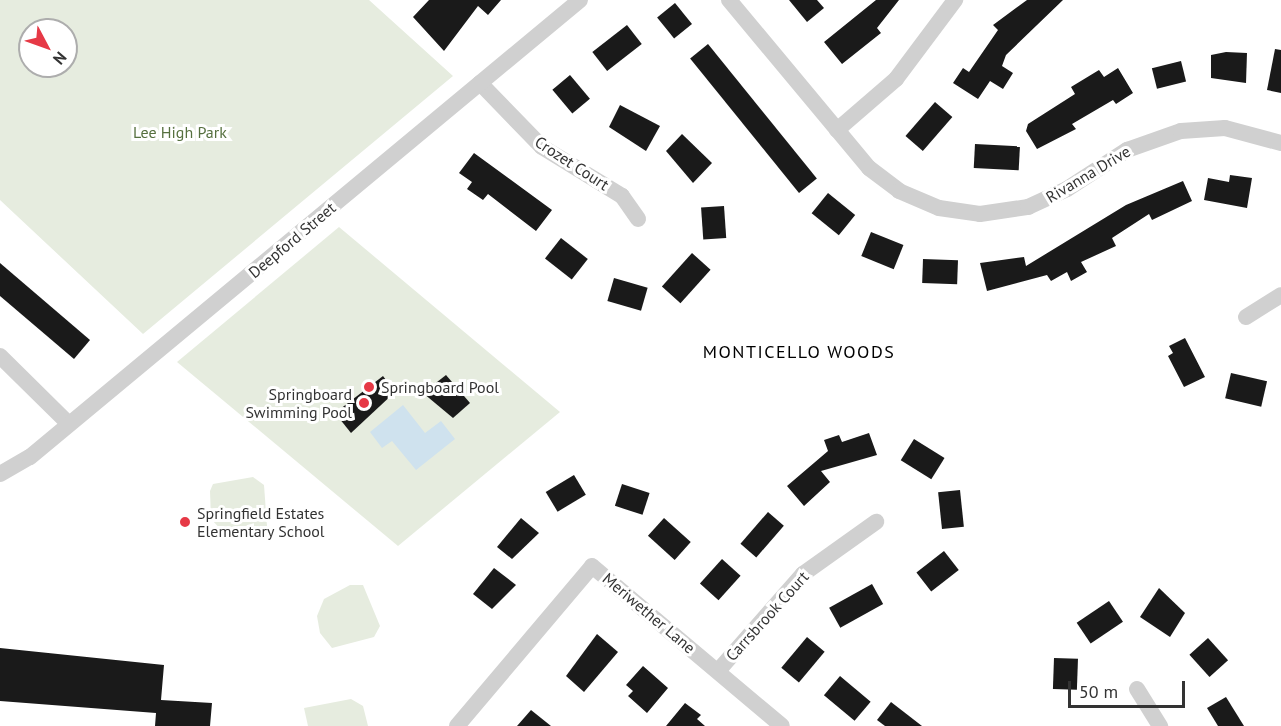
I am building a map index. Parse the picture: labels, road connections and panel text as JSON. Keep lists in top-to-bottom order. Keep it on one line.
{"streets":{"street":["Crozet Court","Rivanna Drive","Deepford Street","Meriwether Lane","Carrsbrook Court"]},"crossings":[["Crozet Court","Deepford Street"],["Meriwether Lane","Carrsbrook Court"]],"districts":["MONTICELLO WOODS"],"parks":["Lee High Park"],"places":["Springboard Pool","Springboard Swimming Pool","Springfield Estates Elementary School"],"scale_bar":"50 m","north":"bottom right"}
